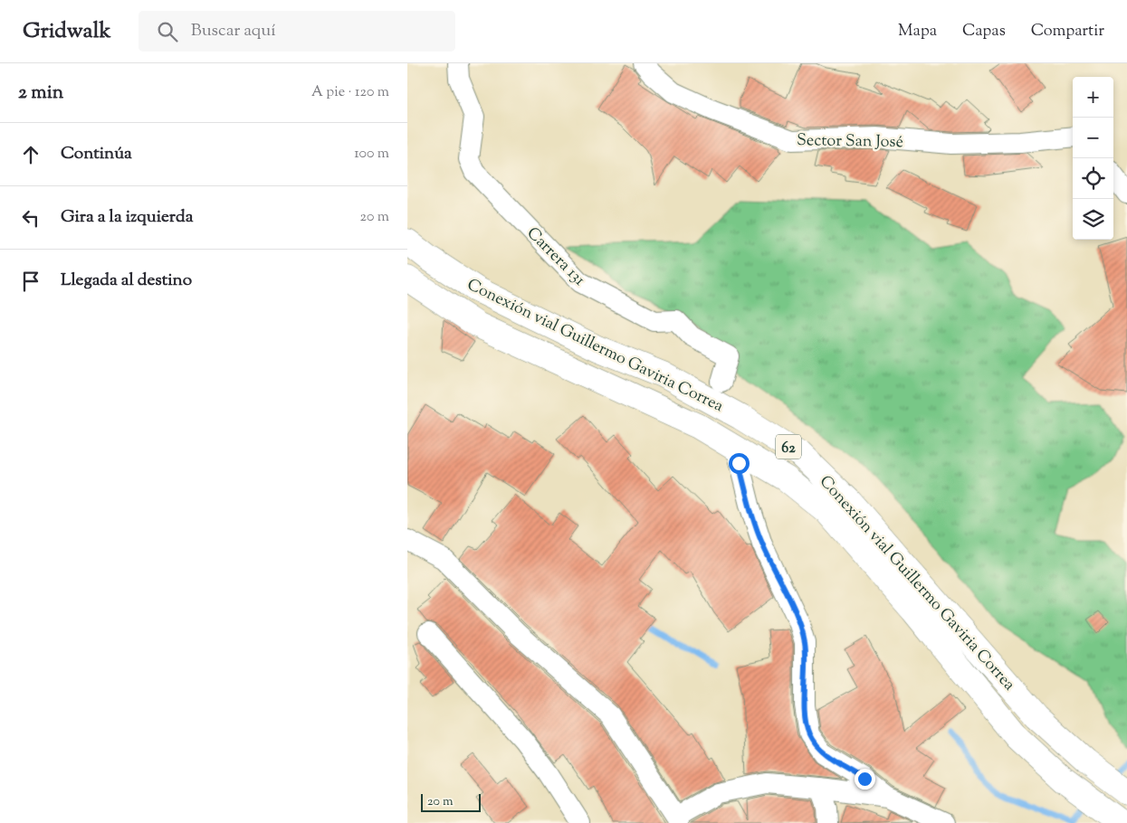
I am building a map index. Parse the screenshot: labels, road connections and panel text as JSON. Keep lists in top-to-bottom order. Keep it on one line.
{"streets":{"highway":["Conexión vial Guillermo Gaviria Correa","62"],"street":["Sector San José","Carrera 131"]},"scale_bar":"20 m","page":{"header":"Gridwalk","search":"Buscar aquí","nav":["Mapa","Capas","Compartir"],"heading":["2 min","A pie · 120 m"],"map_buttons":["+","−"],"list":[["Continúa","100 m"],["Gira a la izquierda","20 m"],"Llegada al destino"],"scale":"20 m"}}
